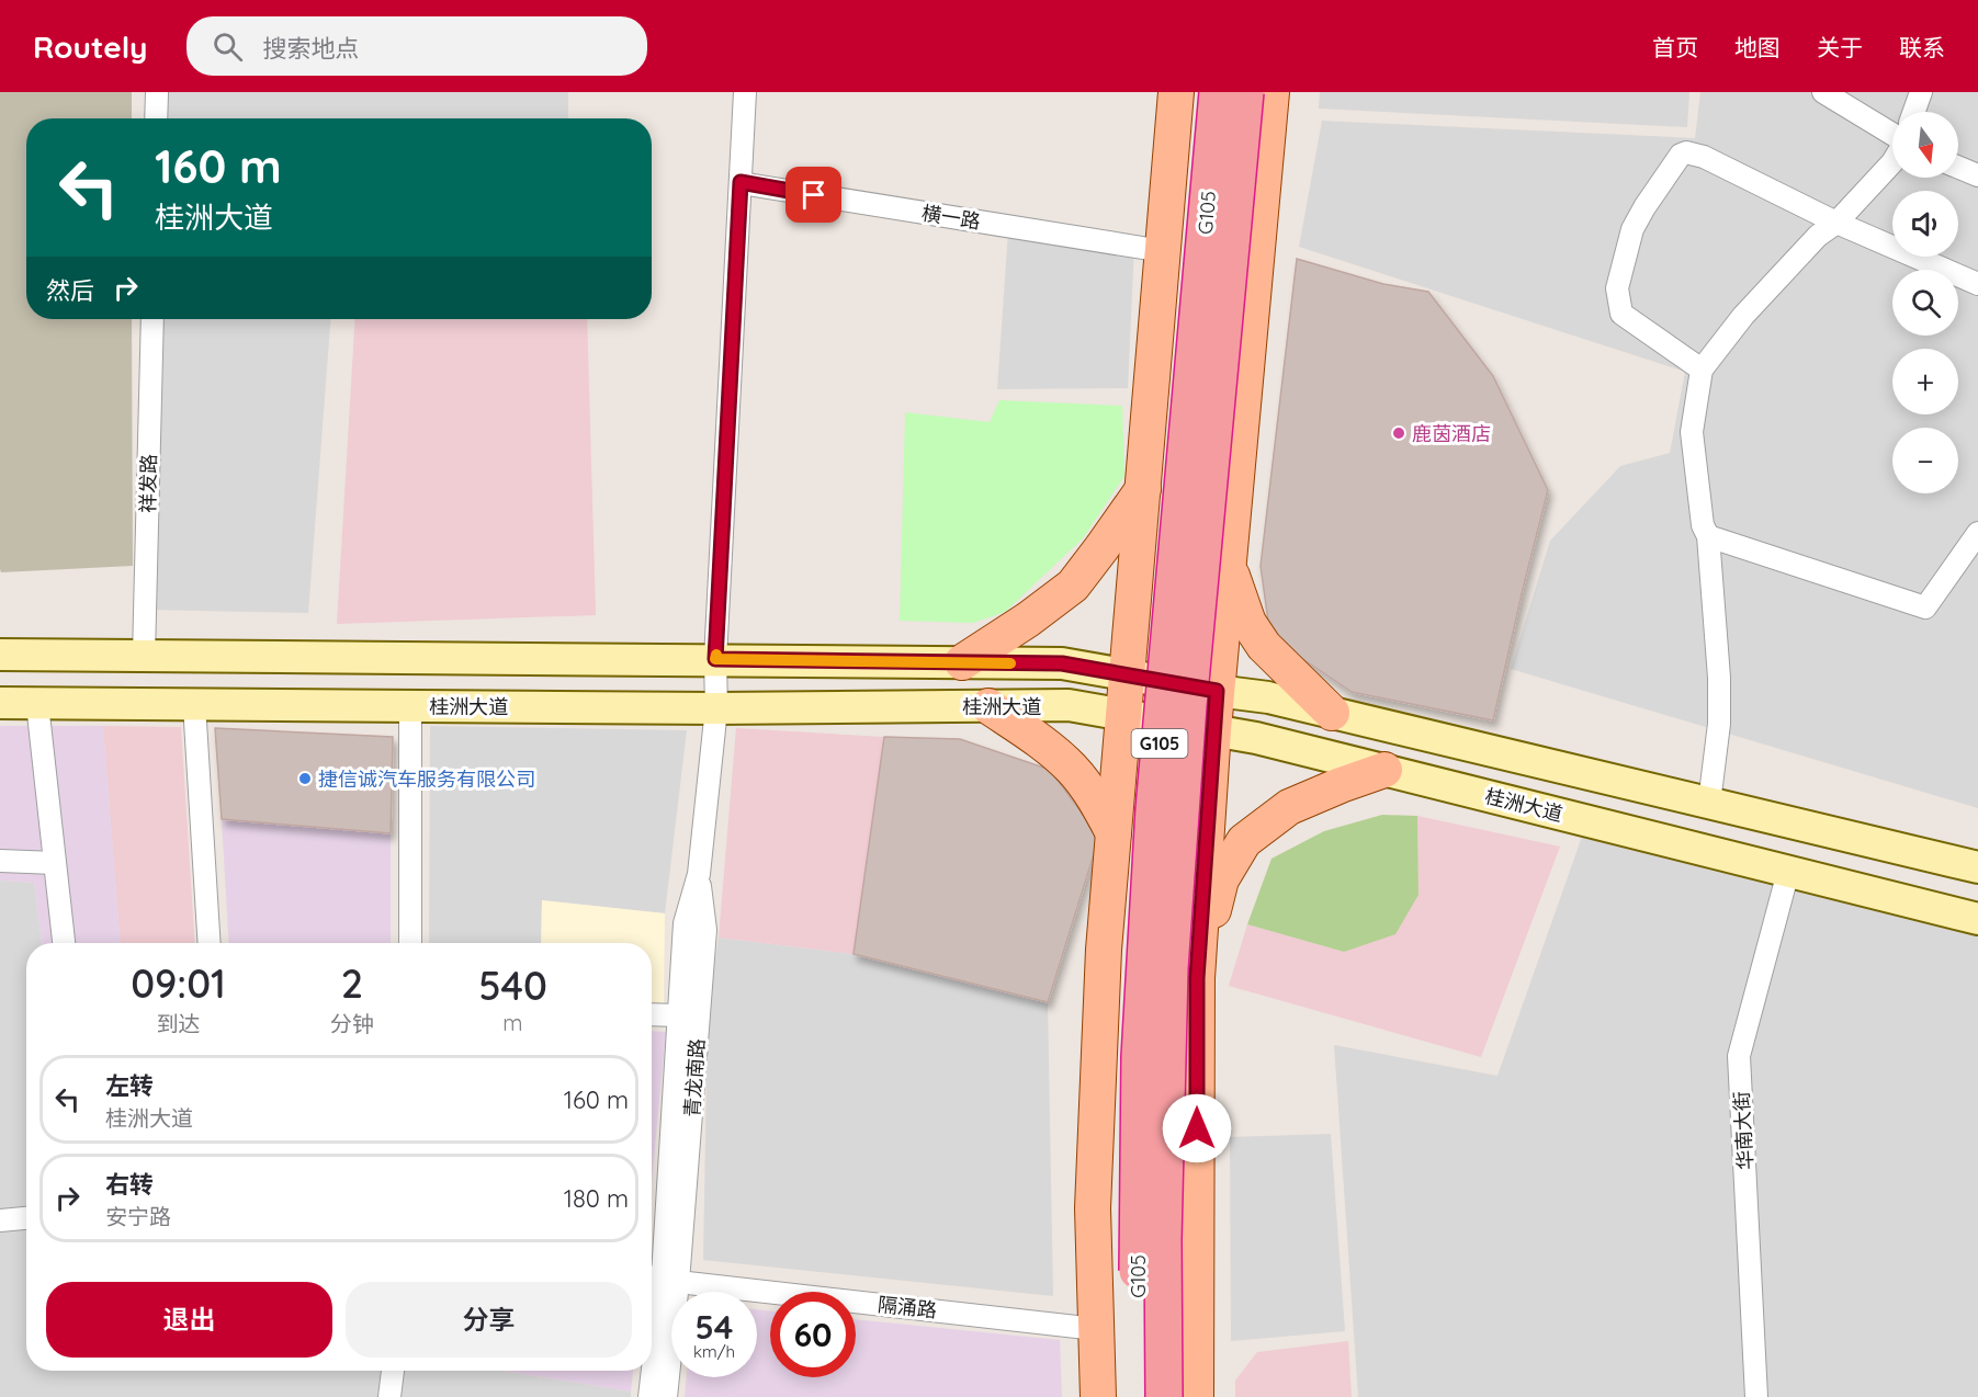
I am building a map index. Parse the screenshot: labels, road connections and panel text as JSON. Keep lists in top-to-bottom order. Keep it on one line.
{"streets":{"highway":["G105"],"main road":["桂洲大道"],"street":["横一路","祥发路","青龙南路","华南大街","隔涌路"]},"crossings":[["横一路","青龙南路"],["桂洲大道","青龙南路"],["桂洲大道","华南大街"],["青龙南路","隔涌路"]],"places":["鹿茵酒店","捷信诚汽车服务有限公司"],"north":"bottom","page":{"header":"Routely","search":"搜索地点","nav":["首页","地图","关于","联系"],"map_buttons":["+","−"],"turn":["160 m","桂洲大道"],"then":"然后","eta":["09:01","到达","2","分钟","540","m"],"list":[{"name":"左转","note":"桂洲大道","value":"160 m"},{"name":"右转","note":"安宁路","value":"180 m"}],"buttons":["退出","分享"],"speed":"54 km/h","limit":"60"}}
